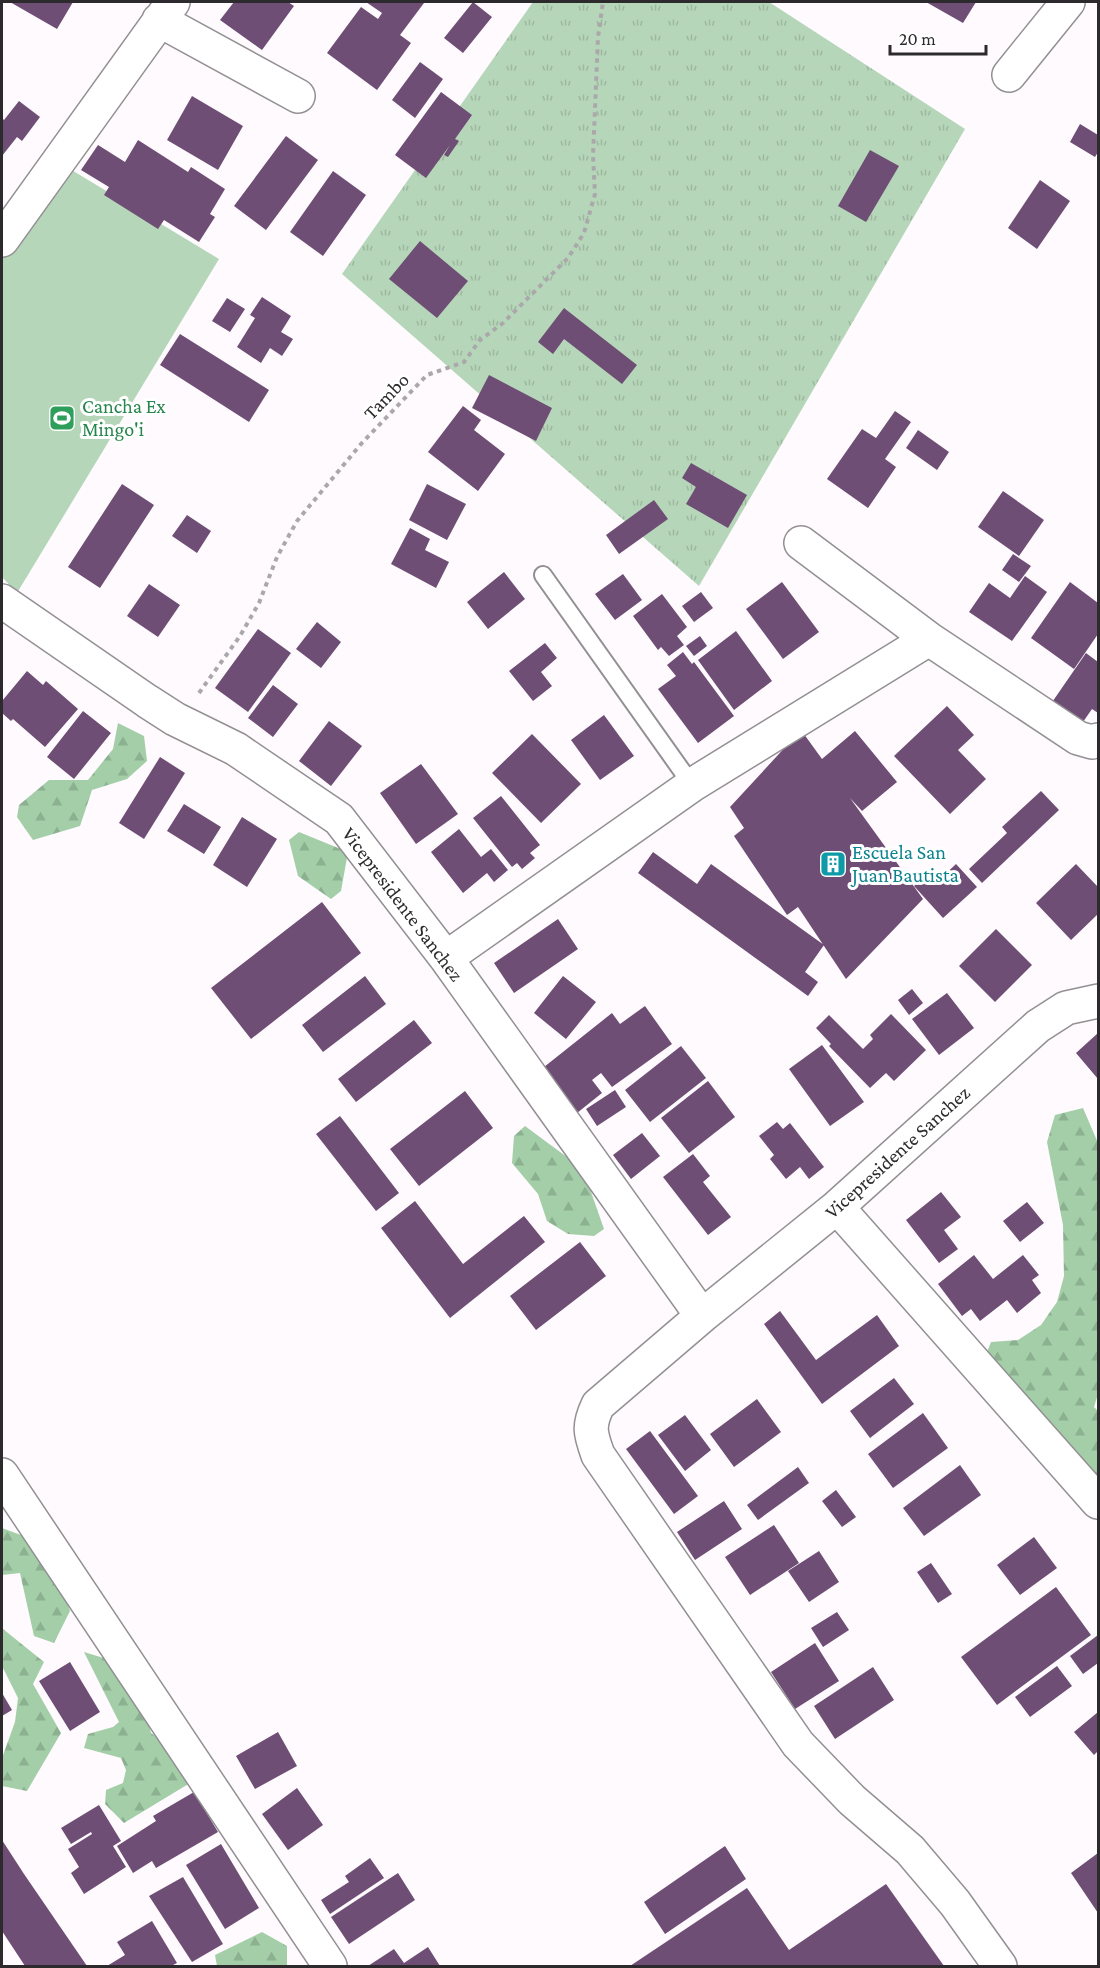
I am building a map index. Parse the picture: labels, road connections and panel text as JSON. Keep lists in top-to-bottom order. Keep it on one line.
{"streets":{"street":["Vicepresidente Sanchez"],"path":["Tambo"]},"crossings":[["Tambo","Vicepresidente Sanchez"]],"places":{"sports":["Cancha Ex Mingo'i"],"building":["Escuela San Juan Bautista"]},"scale_bar":"20 m"}
